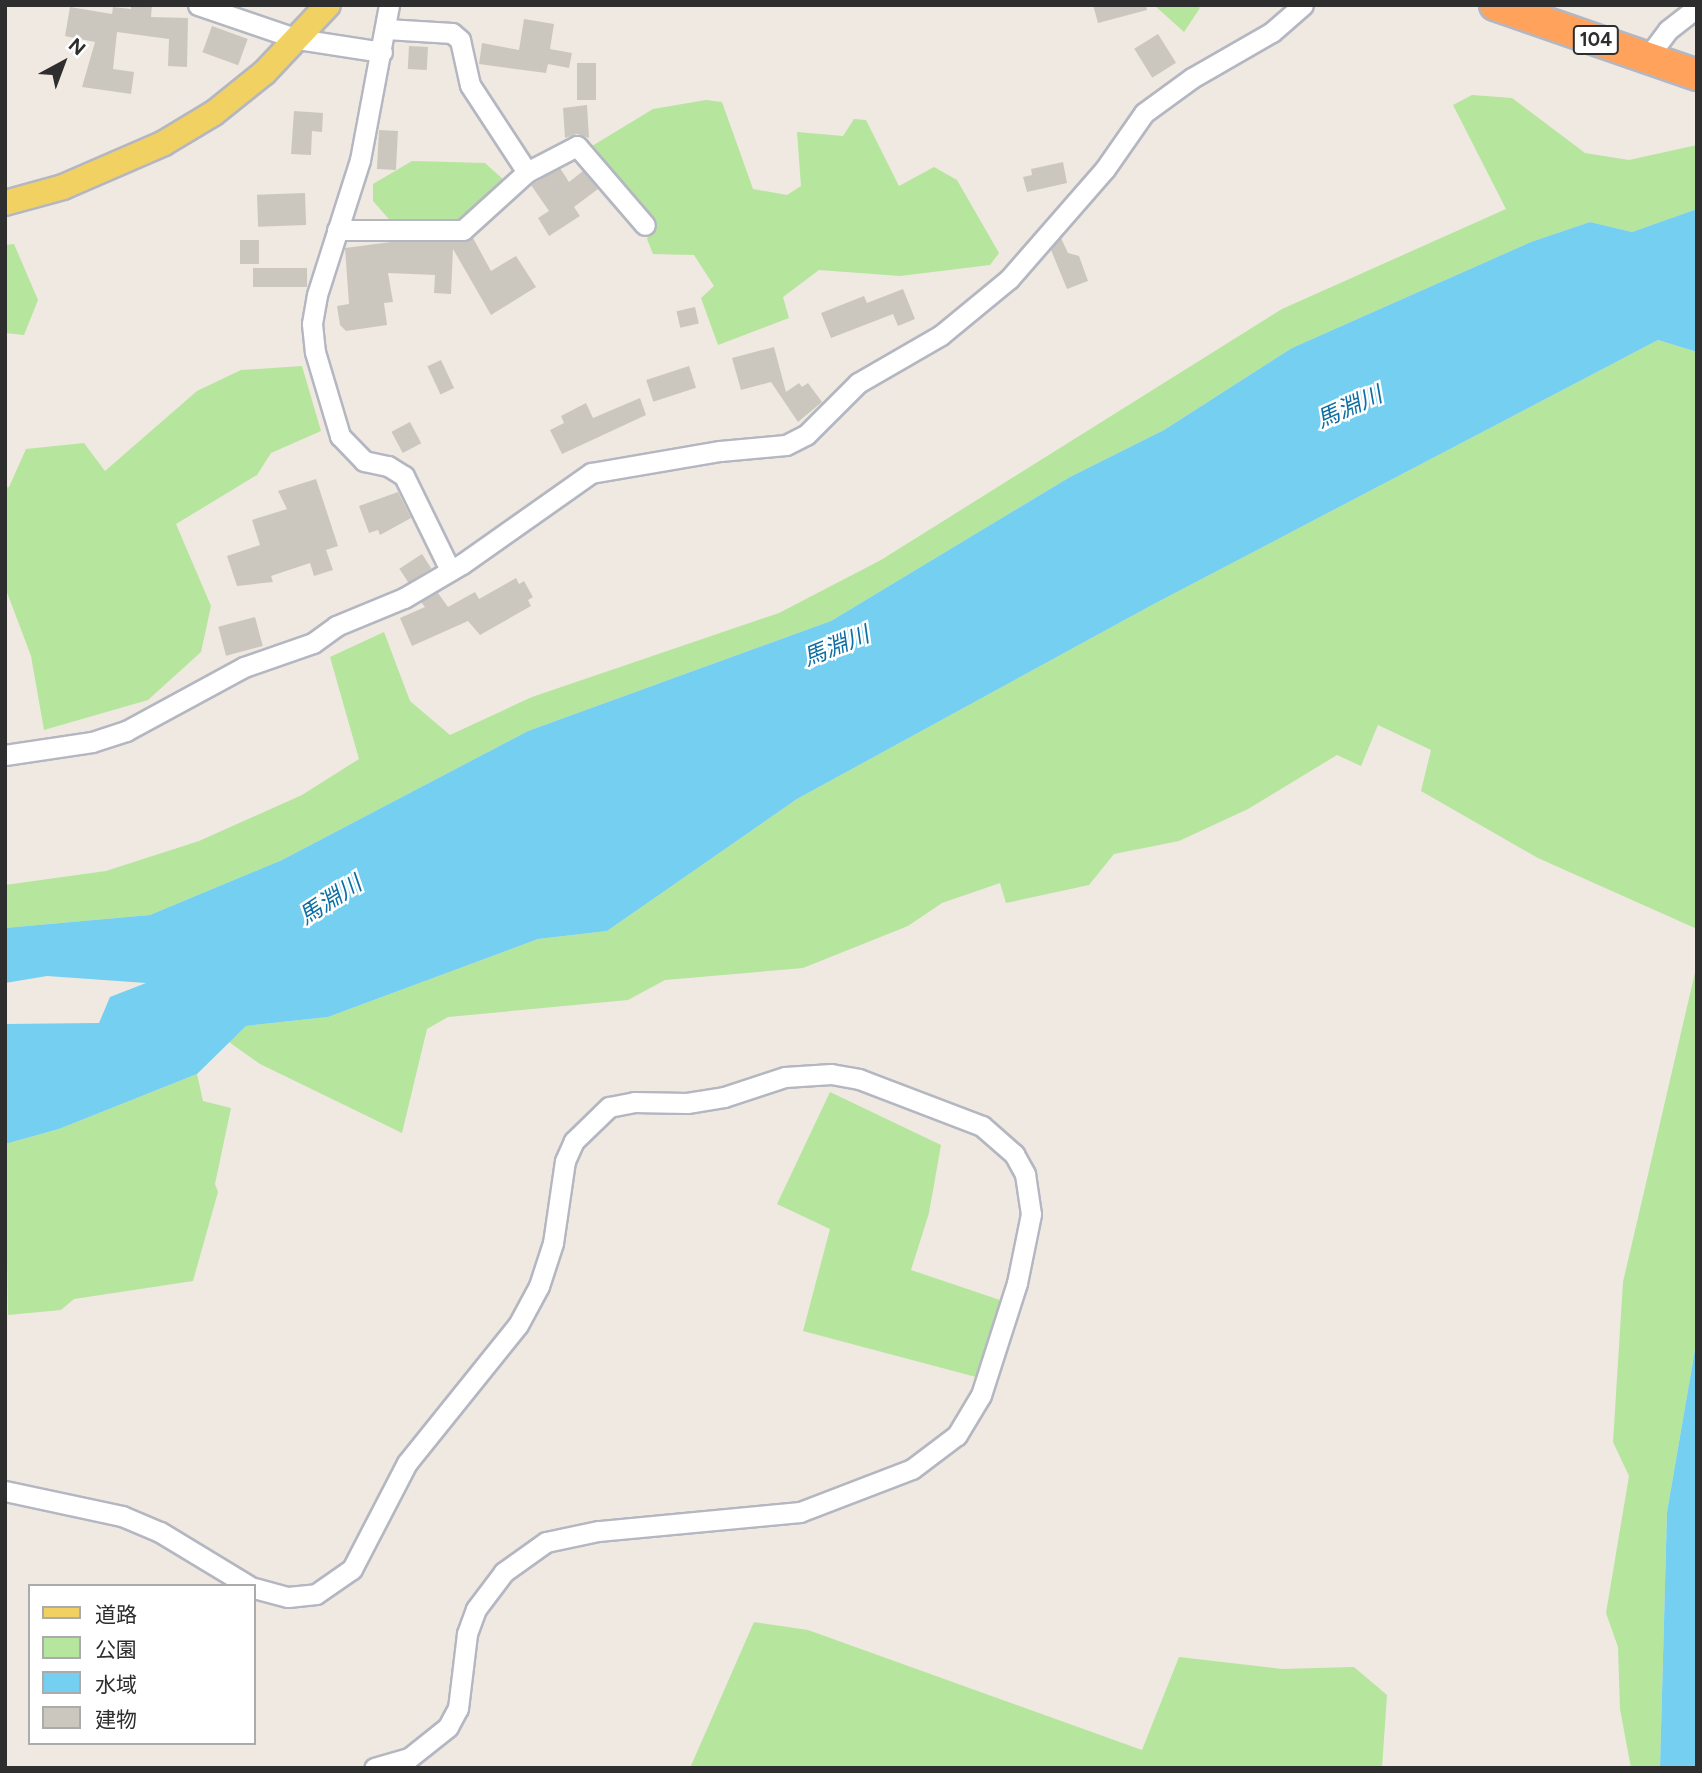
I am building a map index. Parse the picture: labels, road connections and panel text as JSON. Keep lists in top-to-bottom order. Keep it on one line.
{"streets":{"highway":["104"]},"water":["馬淵川"],"legend":["道路","公園","水域","建物"],"north":"top right"}
